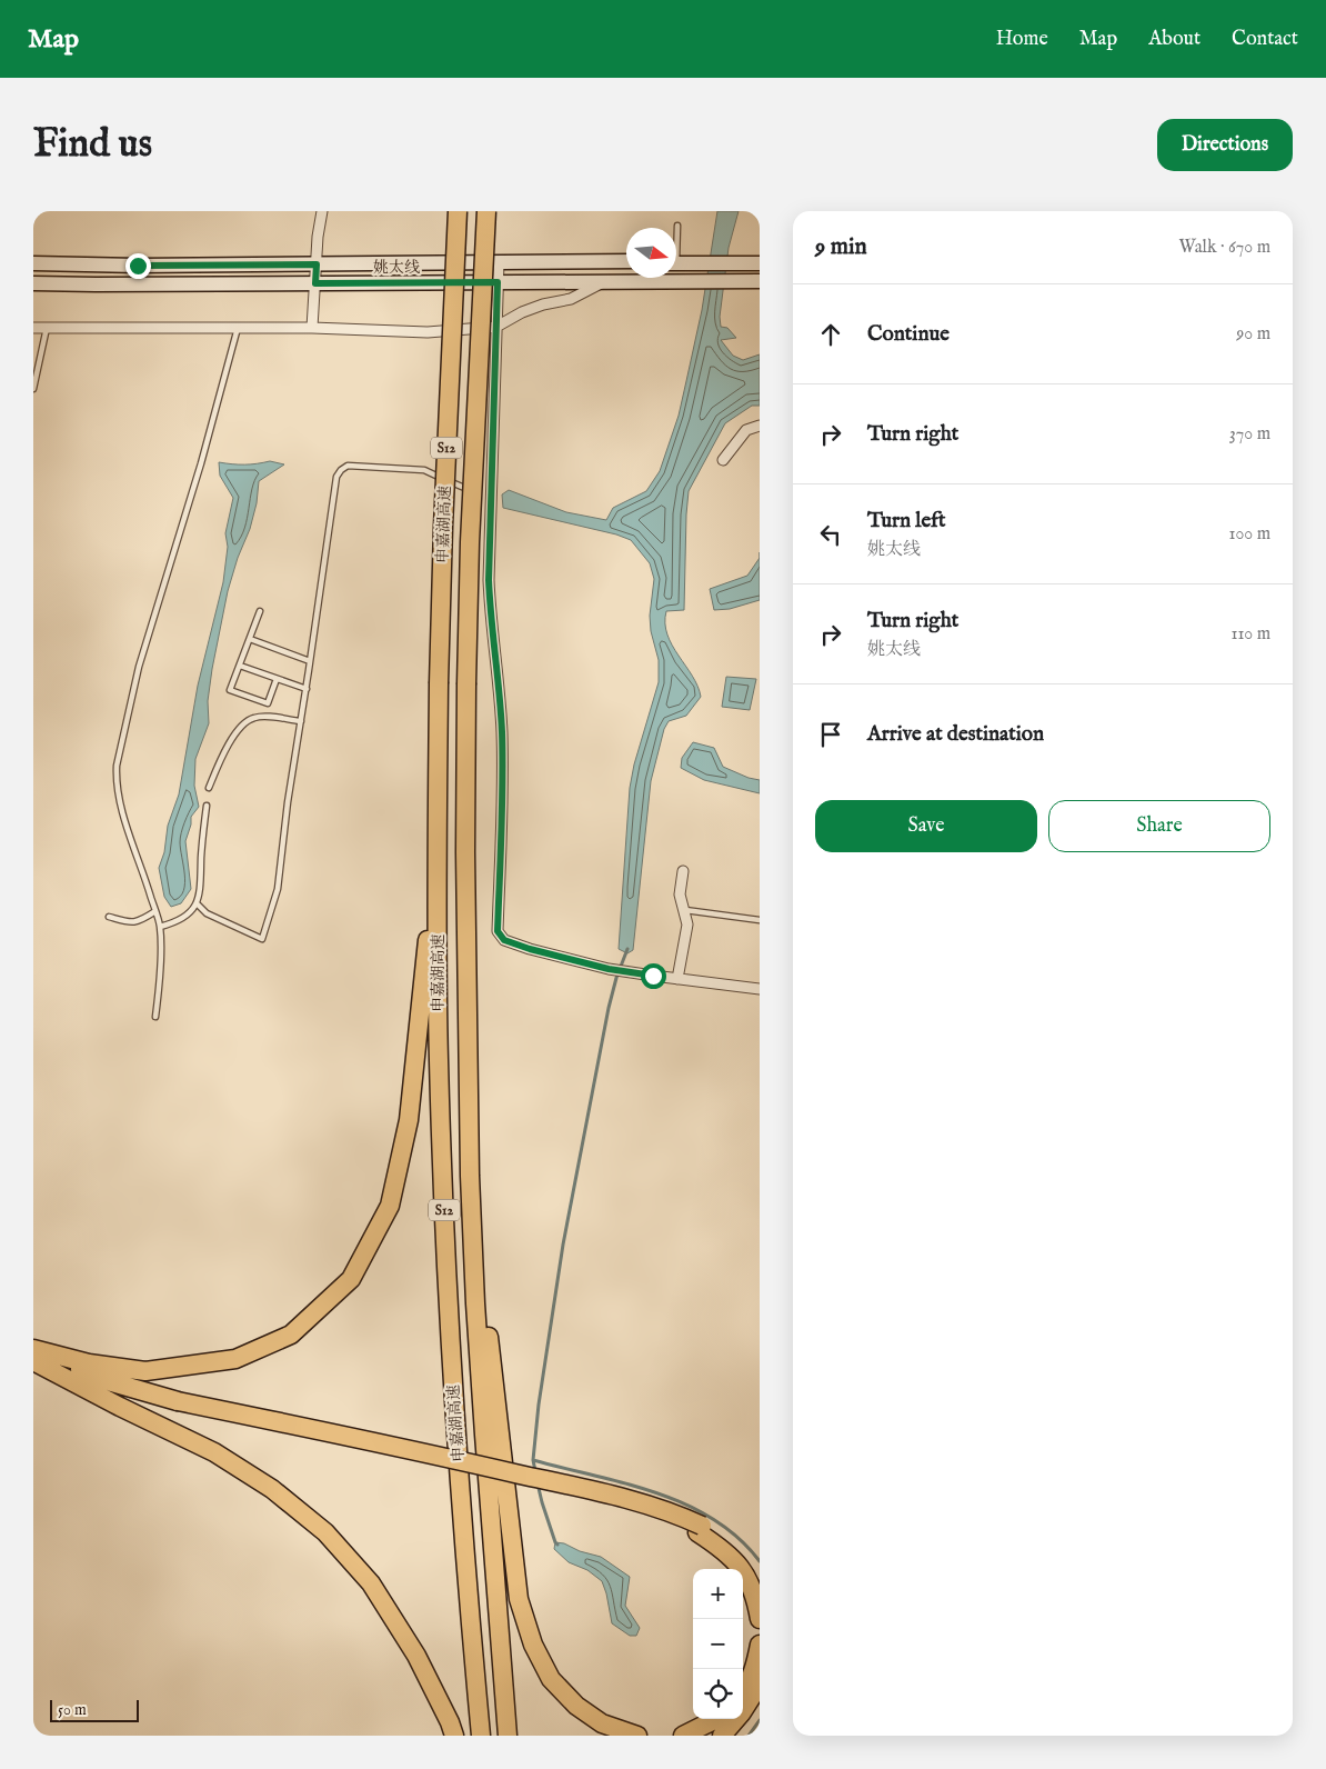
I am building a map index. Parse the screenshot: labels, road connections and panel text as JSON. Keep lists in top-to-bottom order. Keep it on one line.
{"streets":{"highway":["S12","申嘉湖高速"],"main road":["姚太线"]},"scale_bar":"50 m","north":"right","page":{"header":"Map","nav":["Home","Map","About","Contact"],"buttons":["Directions",["Save","Share"]],"title":"Find us","heading":["9 min","Walk · 670 m"],"list":[["Continue","90 m"],["Turn right","370 m"],["Turn left","姚太线","100 m"],["Turn right","姚太线","110 m"],"Arrive at destination"],"map_buttons":["+","−"],"scale":"50 m"}}
